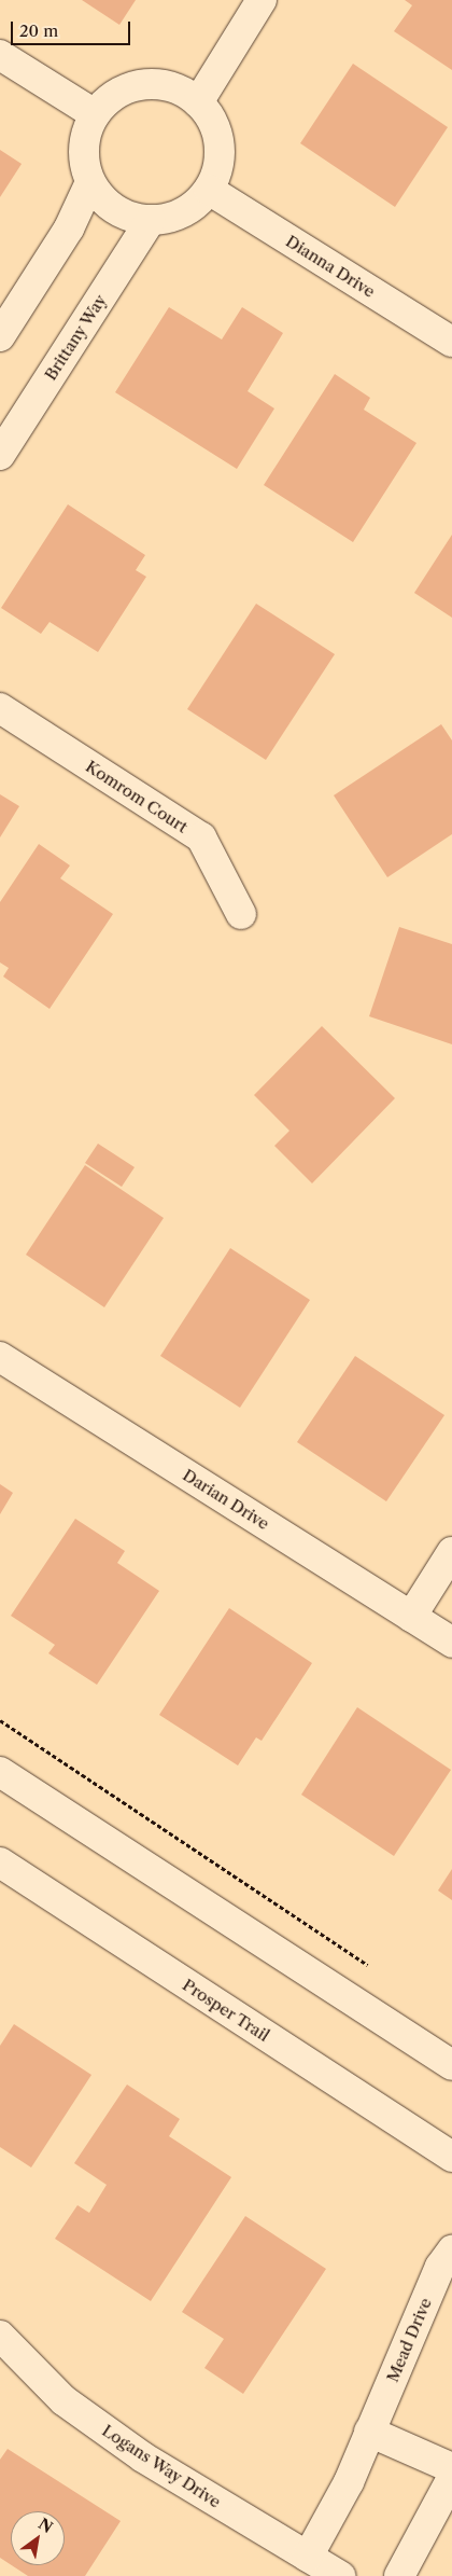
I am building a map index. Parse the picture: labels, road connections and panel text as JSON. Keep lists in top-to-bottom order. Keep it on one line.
{"streets":{"street":["Dianna Drive","Brittany Way","Komrom Court","Darian Drive","Prosper Trail","Mead Drive","Logans Way Drive"]},"crossings":[["Dianna Drive","Brittany Way"],["Mead Drive","Logans Way Drive"]],"scale_bar":"20 m","north":"top right"}
